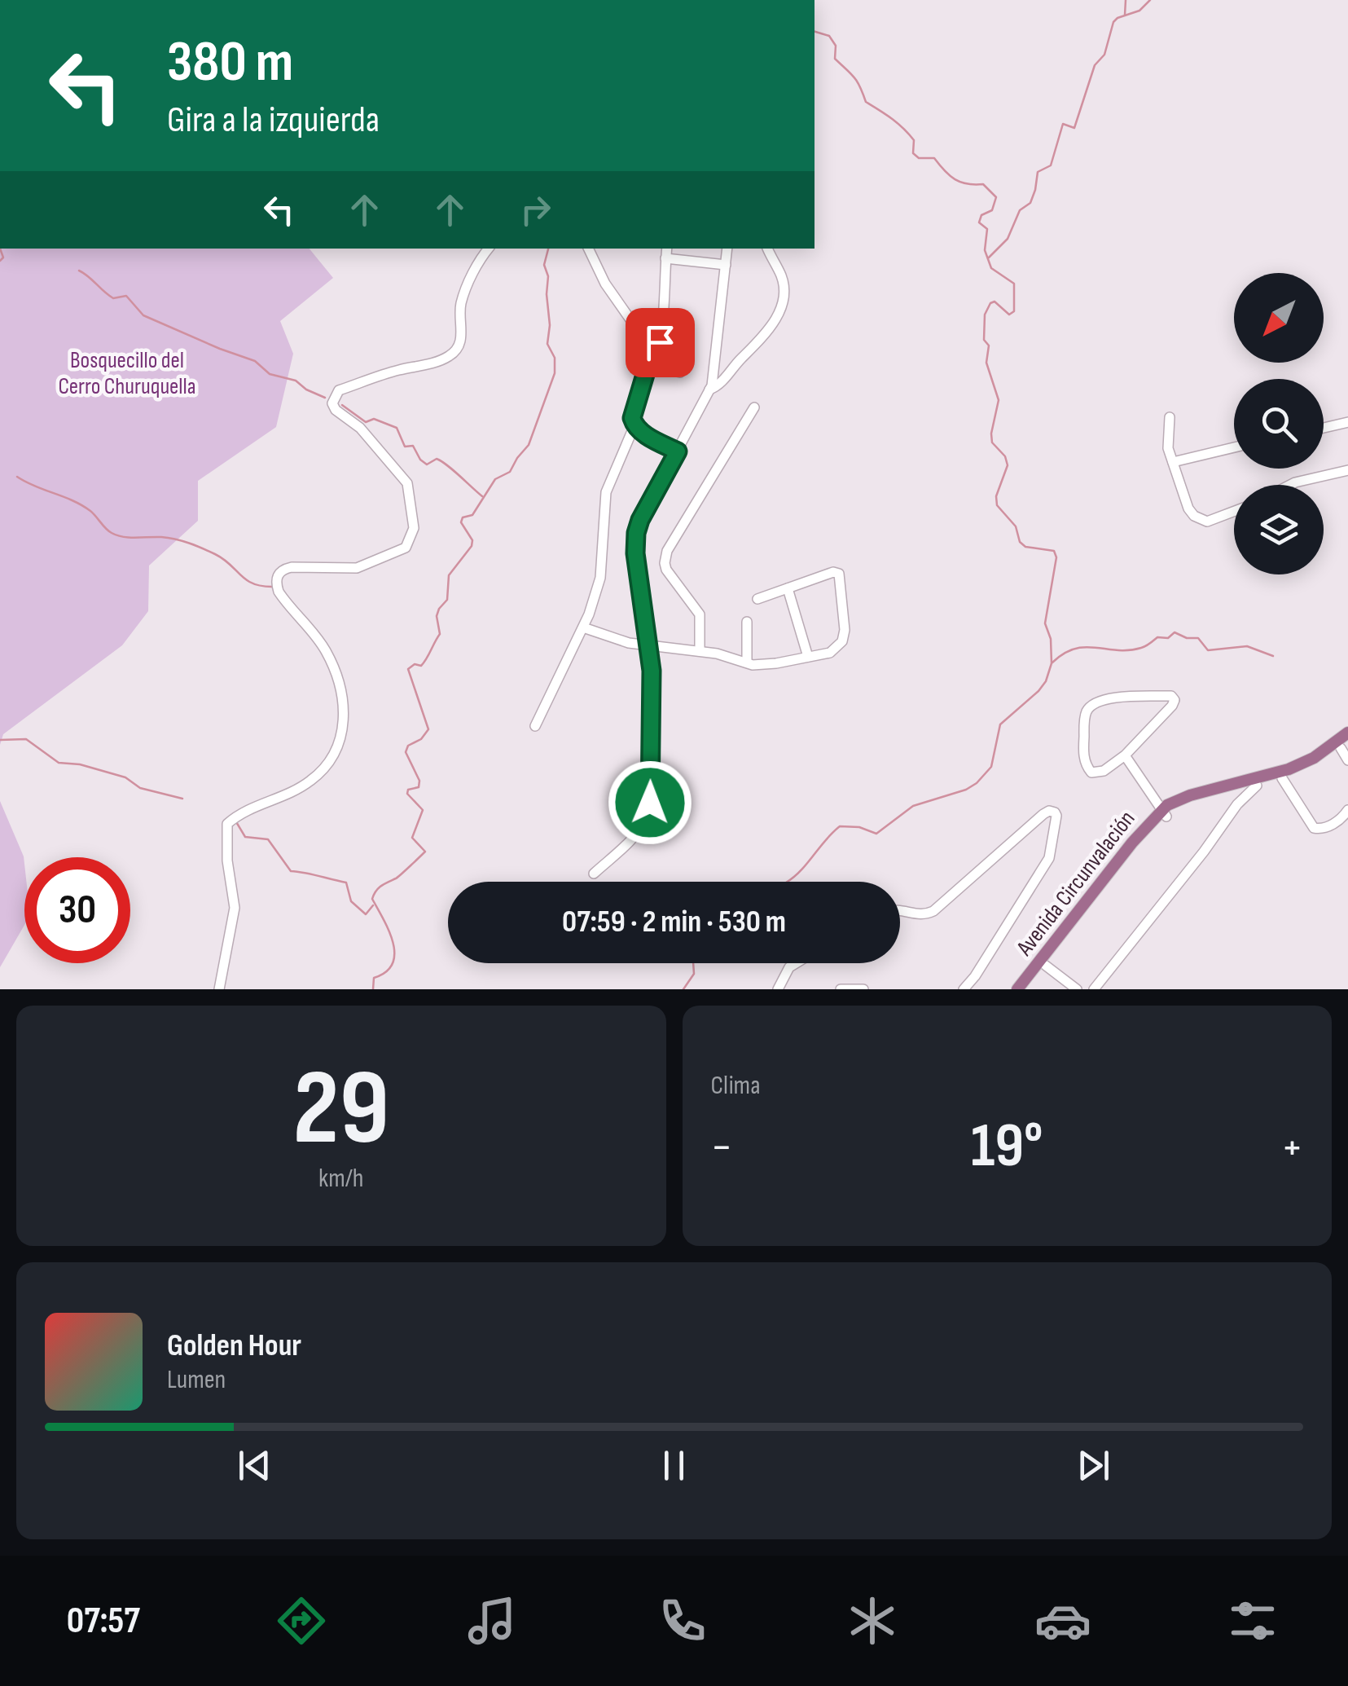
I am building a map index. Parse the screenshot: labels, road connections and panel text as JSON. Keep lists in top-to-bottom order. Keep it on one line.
{"streets":{"main road":["Avenida Circunvalación"]},"parks":["Bosquecillo del Cerro Churuquella"],"north":"bottom left","page":{"turn":["380 m","Gira a la izquierda"],"limit":"30","trip":"07:59 · 2 min · 530 m","tile":[["29","km/h"],"Clima"],"heat":["−","19°","+"],"song":["Golden Hour","Lumen"],"tabs":"07:57"}}
